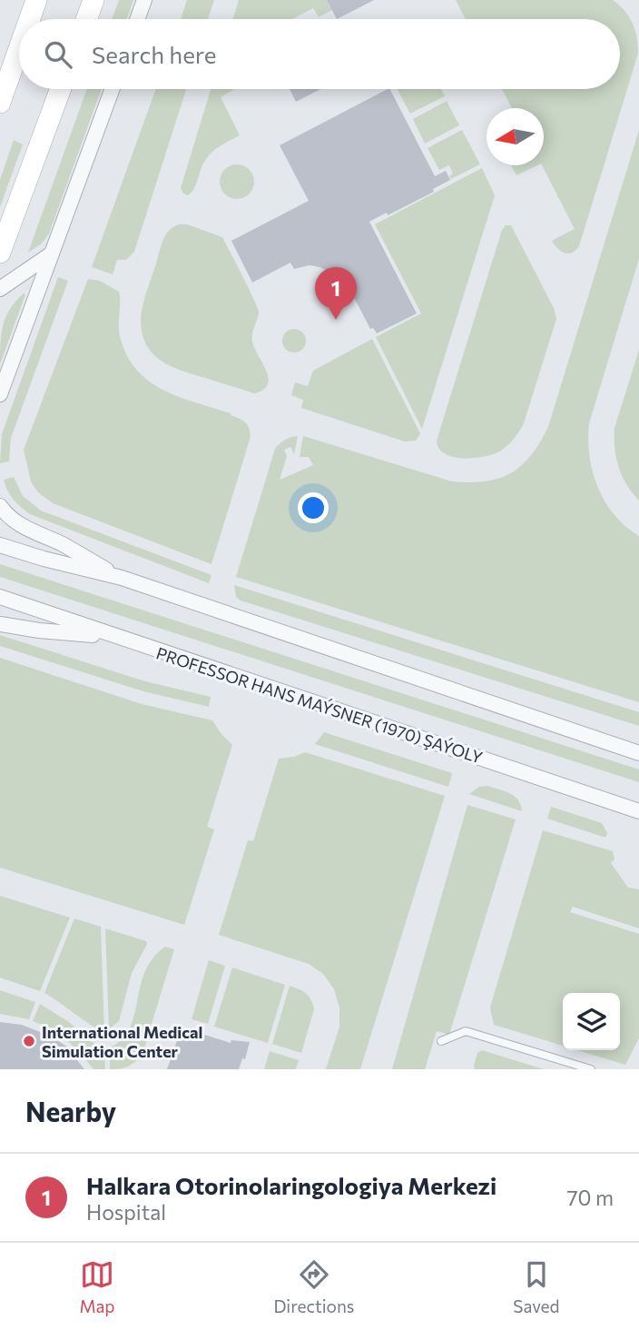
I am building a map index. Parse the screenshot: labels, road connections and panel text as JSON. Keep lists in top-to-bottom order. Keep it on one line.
{"streets":{"street":["PROFESSOR HANS MAÝSNER (1970) ŞAÝOLY"]},"places":["International Medical Simulation Center"],"north":"left","page":{"search":"Search here","pins":"1","heading":"Nearby","list":[{"mark":"1","name":"Halkara Otorinolaringologiya Merkezi","note":"Hospital","value":"70 m"}],"nav":["Map","Directions","Saved"]}}
